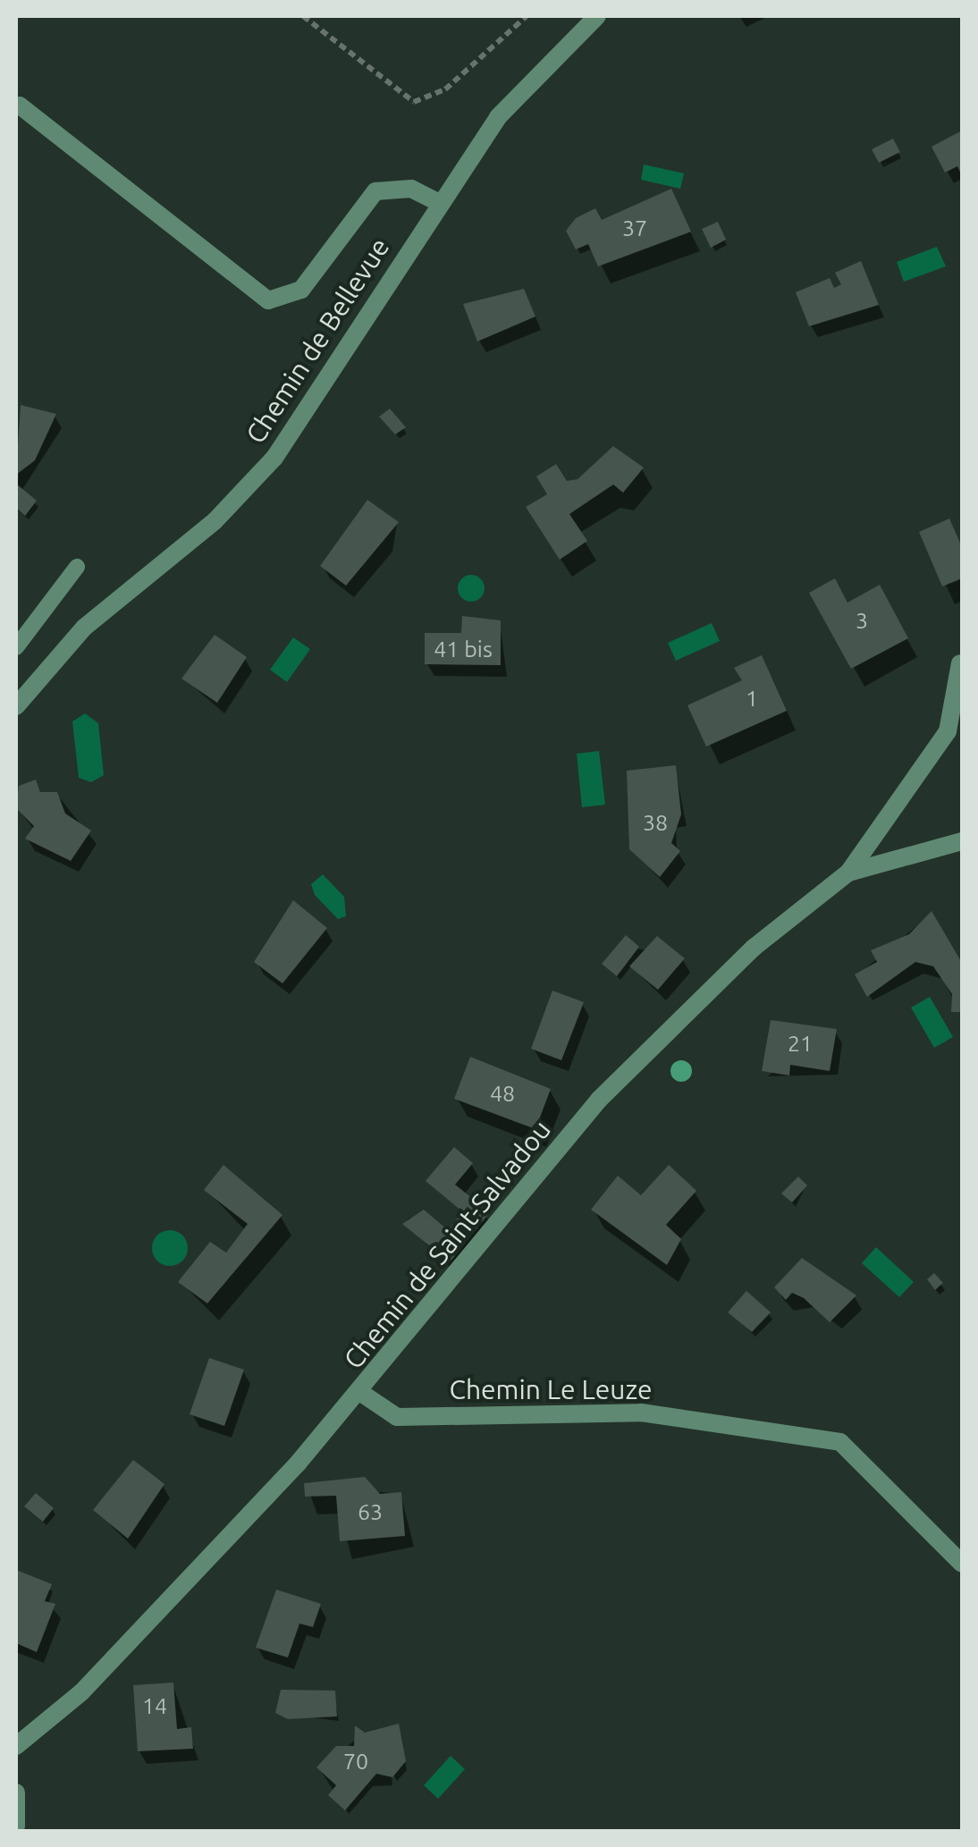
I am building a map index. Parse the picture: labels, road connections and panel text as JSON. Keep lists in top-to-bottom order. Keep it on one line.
{"streets":{"street":["Chemin de Bellevue","Chemin de Saint-Salvadou","Chemin Le Leuze"]},"crossings":[["Chemin de Saint-Salvadou","Chemin Le Leuze"]],"house_numbers":["37","3","41 bis","1","38","21","48","63","14","70"]}
